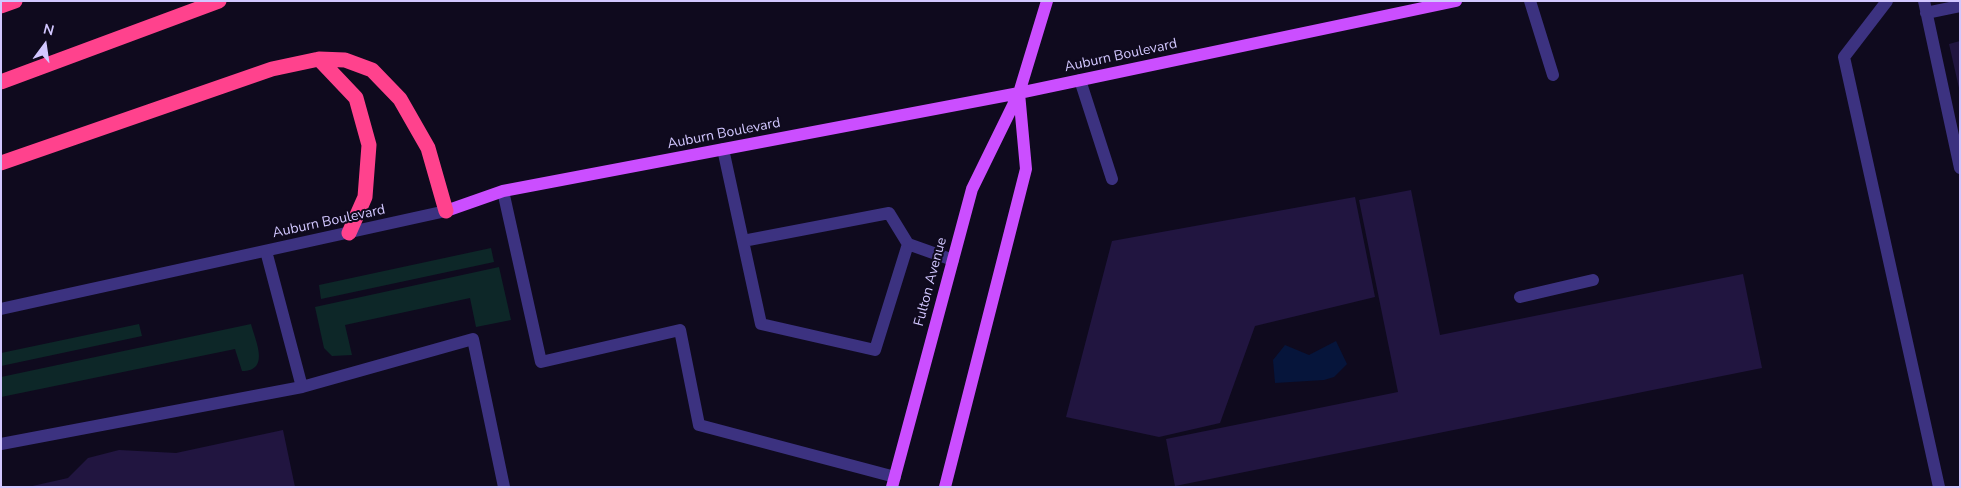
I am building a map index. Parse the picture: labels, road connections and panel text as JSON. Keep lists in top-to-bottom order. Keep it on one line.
{"streets":{"main road":["Auburn Boulevard","Fulton Avenue"]},"crossings":[["Auburn Boulevard","Fulton Avenue"]],"north":"top"}
